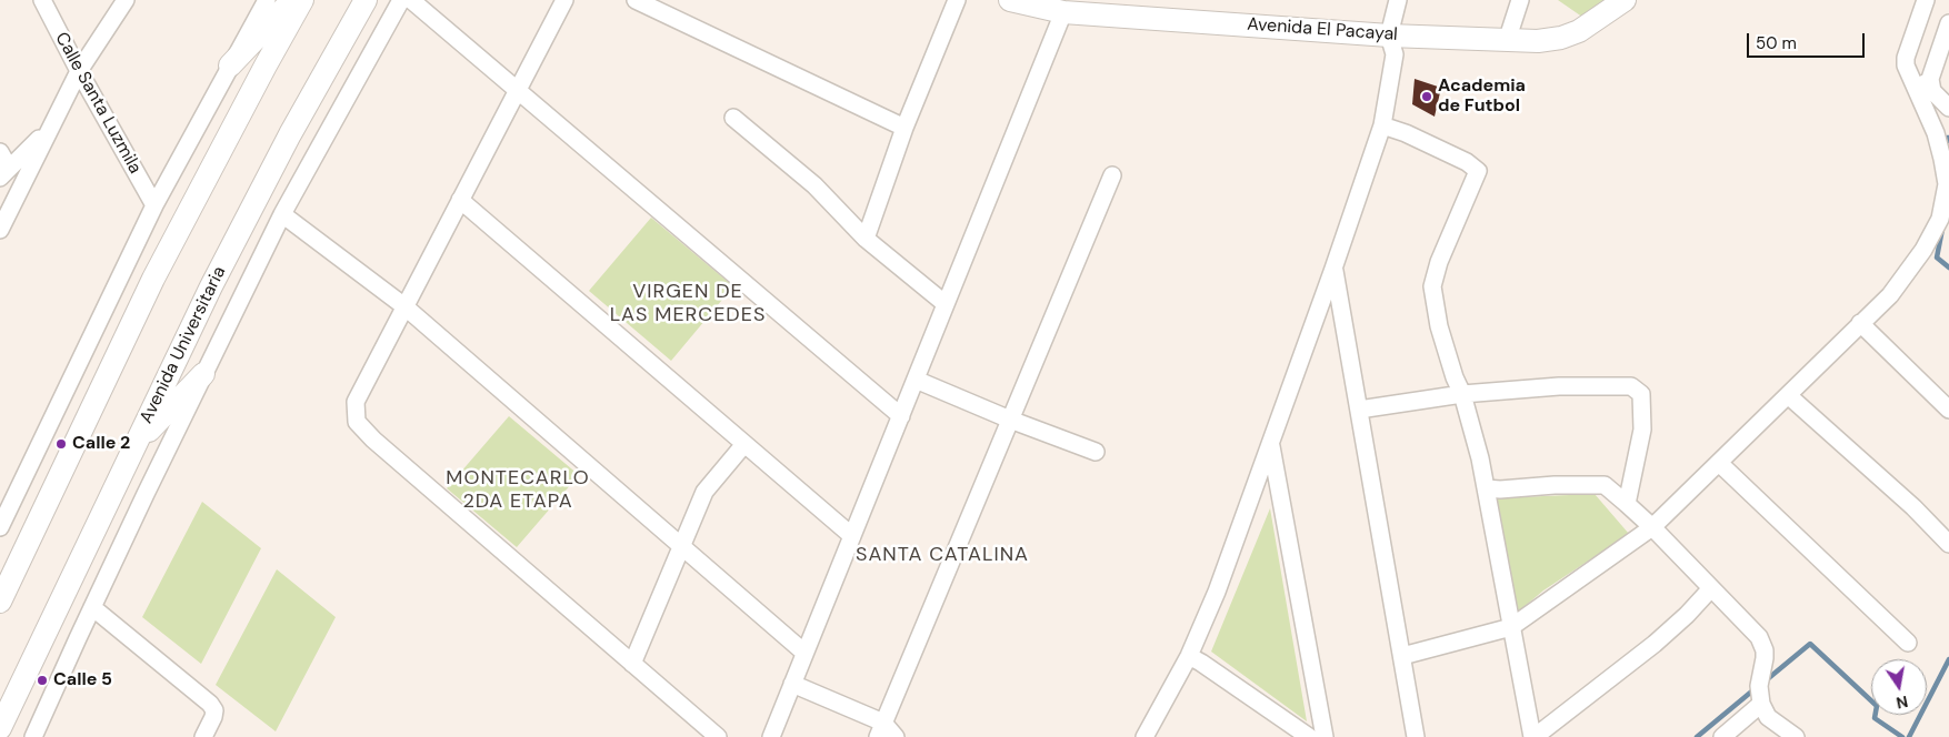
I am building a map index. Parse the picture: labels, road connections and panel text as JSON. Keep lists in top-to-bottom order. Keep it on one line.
{"streets":{"street":["Avenida El Pacayal","Calle Santa Luzmila","Avenida Universitaria"]},"districts":["VIRGEN DE LAS MERCEDES","MONTECARLO 2DA ETAPA","SANTA CATALINA"],"places":["Academia de Futbol","Calle 2","Calle 5"],"scale_bar":"50 m","north":"bottom"}
